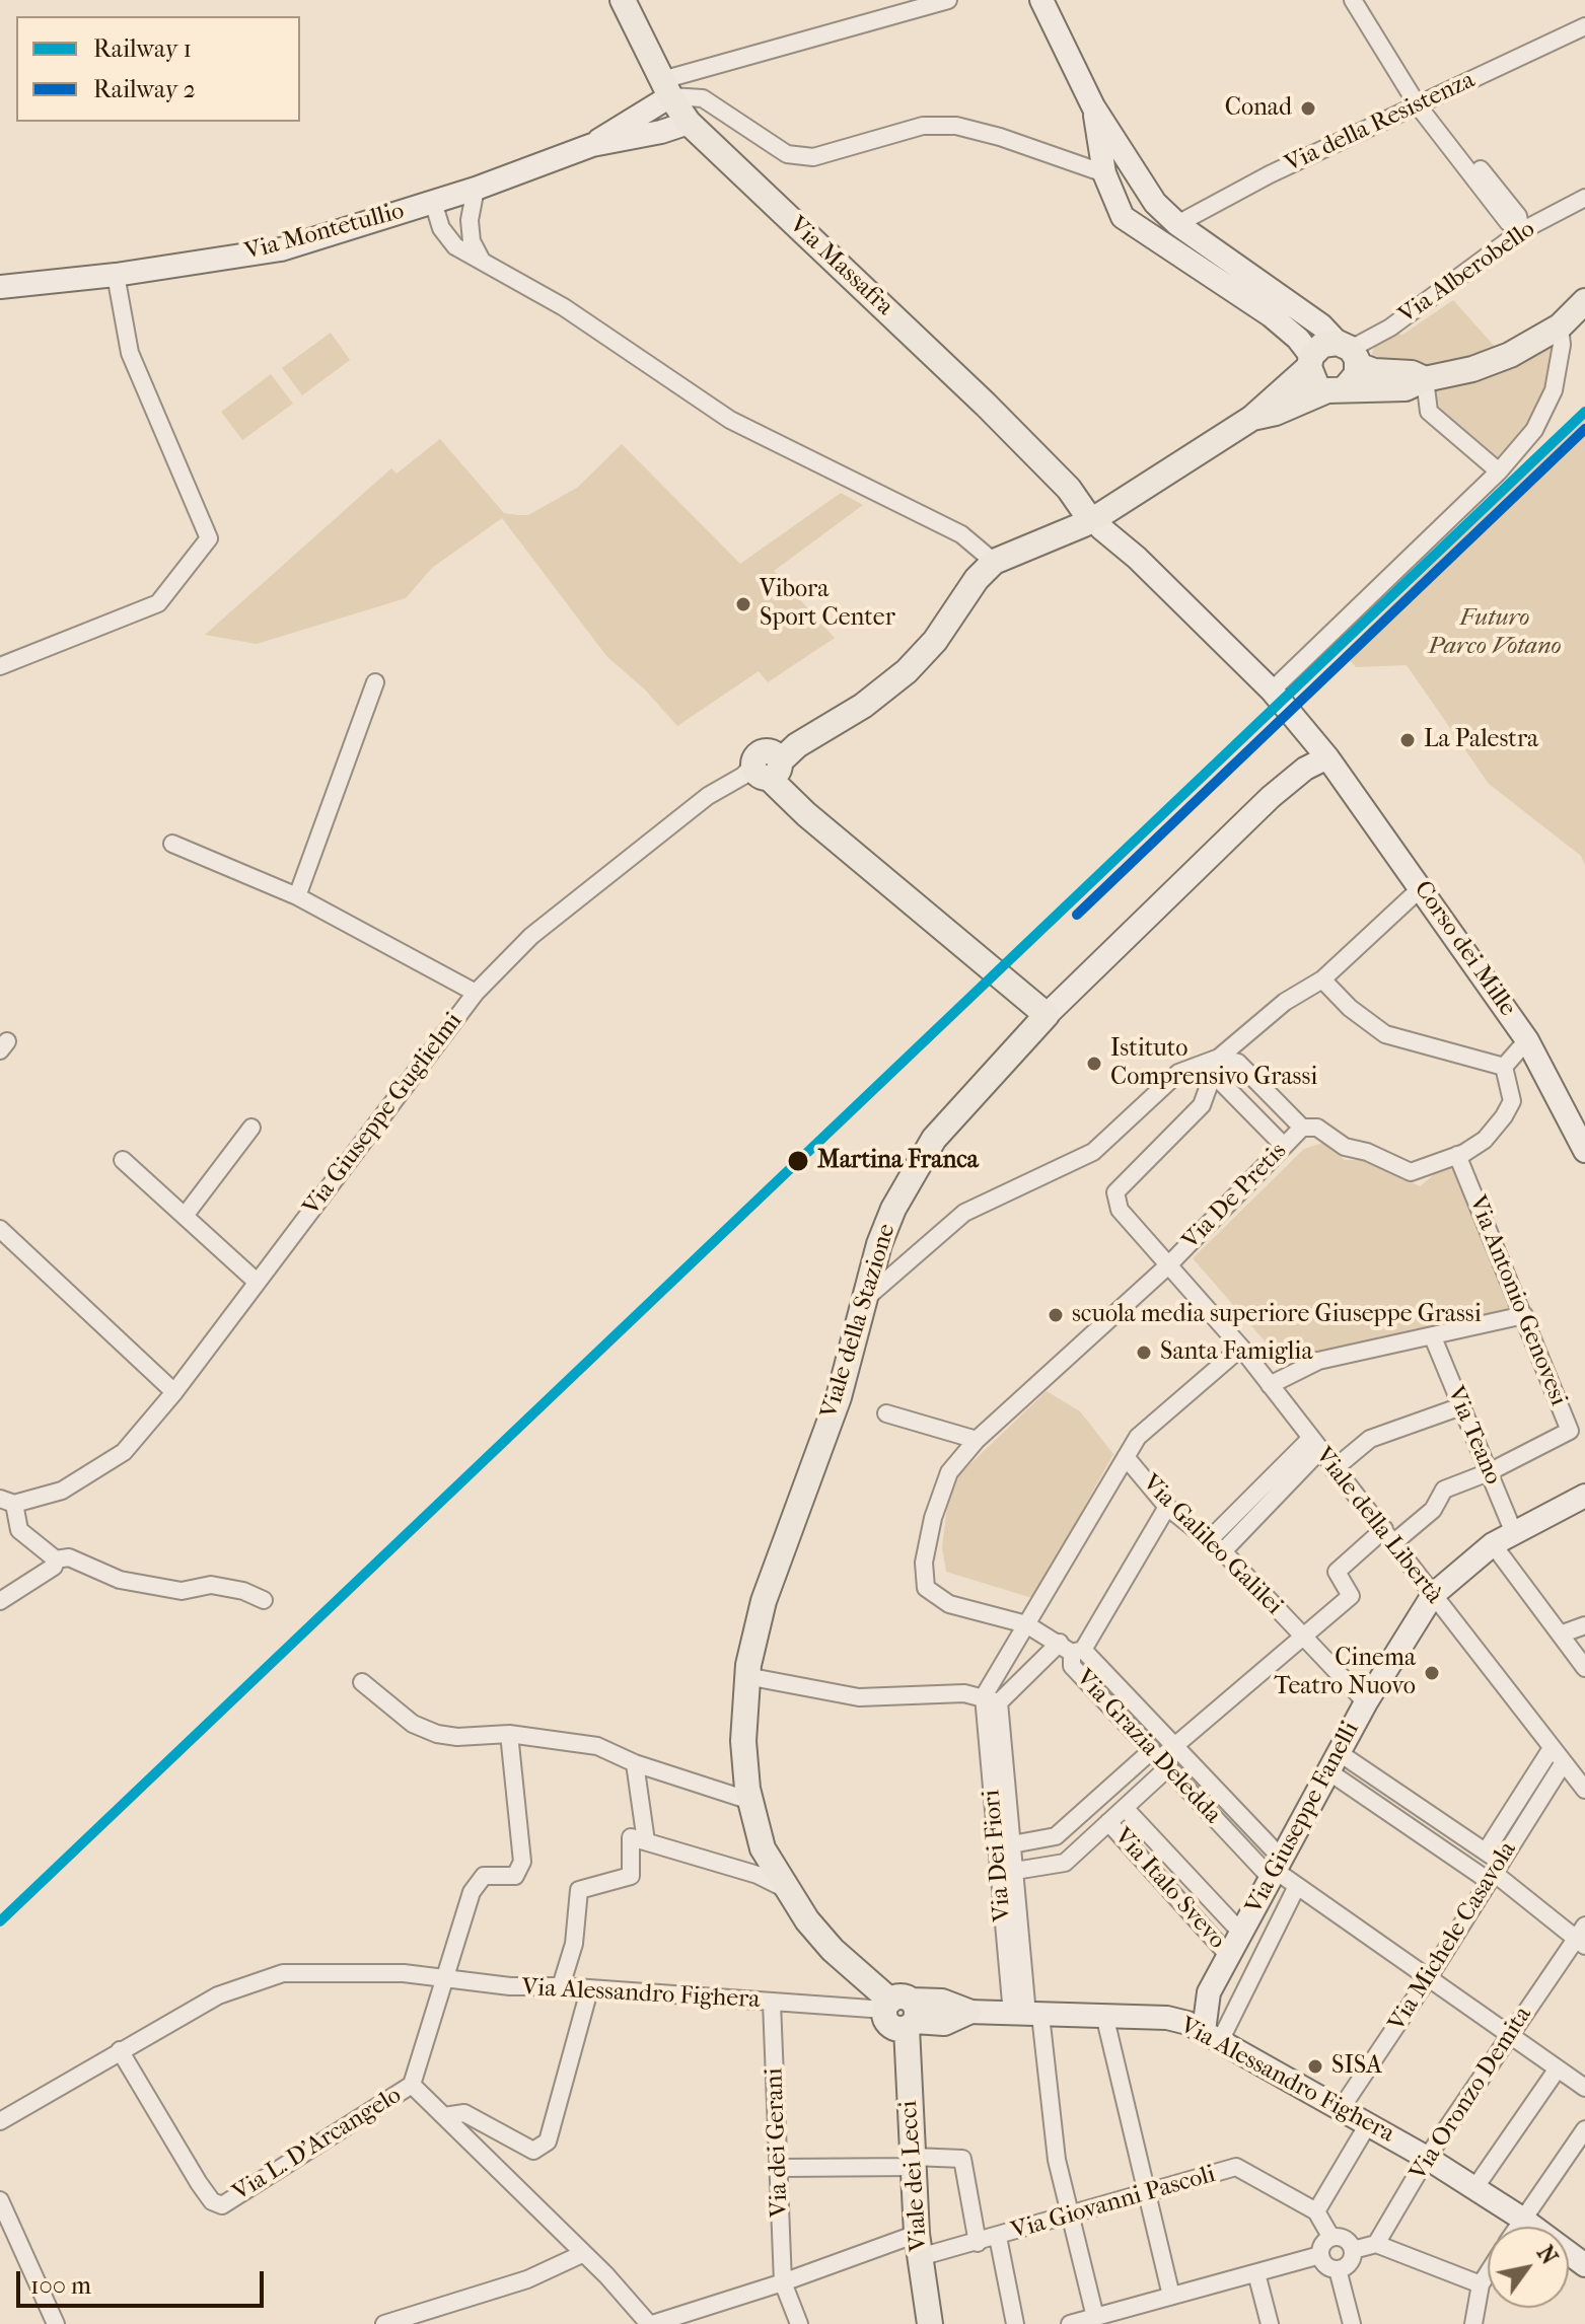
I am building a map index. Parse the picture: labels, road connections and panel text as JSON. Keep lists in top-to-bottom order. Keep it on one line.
{"streets":{"main road":["Via Massafra","Viale della Stazione","Viale dei Lecci"],"street":["Via della Resistenza","Via Montetullio","Via Alberobello","Corso dei Mille","Via Giuseppe Guglielmi","Via De Pretis","Via Antonio Genovesi","Via Teano","Viale della Libertà","Via Galileo Galilei","Via Grazia Deledda","Via Giuseppe Fanelli","Via Dei Fiori","Via Italo Svevo","Via Michele Casavola","Via Alessandro Fighera","Via Oronzo Demita","Via dei Gerani","Via L. D'Arcangelo","Via Giovanni Pascoli"]},"crossings":[["Via Montetullio","Via Massafra"],["Via Massafra","Corso dei Mille"],["Via Massafra","Viale della Stazione"],["Corso dei Mille","Viale della Stazione"],["Via De Pretis","Viale della Libertà"],["Via De Pretis","Via Grazia Deledda"],["Via Antonio Genovesi","Via Teano"],["Via Antonio Genovesi","Viale della Libertà"],["Via Antonio Genovesi","Via Galileo Galilei"],["Viale della Stazione","Via Alessandro Fighera"],["Viale della Stazione","Viale dei Lecci"],["Via Teano","Via Giuseppe Fanelli"],["Viale della Libertà","Via Giuseppe Fanelli"],["Viale della Libertà","Via Michele Casavola"],["Via Galileo Galilei","Via Giuseppe Fanelli"],["Via Grazia Deledda","Via Giuseppe Fanelli"],["Via Giuseppe Fanelli","Via Italo Svevo"],["Via Giuseppe Fanelli","Via Alessandro Fighera"],["Via Dei Fiori","Via Alessandro Fighera"],["Via Michele Casavola","Via Alessandro Fighera"],["Via Alessandro Fighera","Via Oronzo Demita"],["Via Alessandro Fighera","Via dei Gerani"],["Via Alessandro Fighera","Via L. D'Arcangelo"],["Via Alessandro Fighera","Viale dei Lecci"],["Via dei Gerani","Via Giovanni Pascoli"],["Via L. D'Arcangelo","Via Giovanni Pascoli"],["Viale dei Lecci","Via Giovanni Pascoli"]],"parks":["Futuro Parco Votano"],"places":["Conad","Vibora Sport Center","La Palestra","Istituto Comprensivo Grassi","Martina Franca","scuola media superiore Giuseppe Grassi","Santa Famiglia","Cinema Teatro Nuovo","SISA"],"lines":["rail line 1","rail line 2"],"legend":["Railway 1","Railway 2"],"scale_bar":"100 m","north":"top right"}
